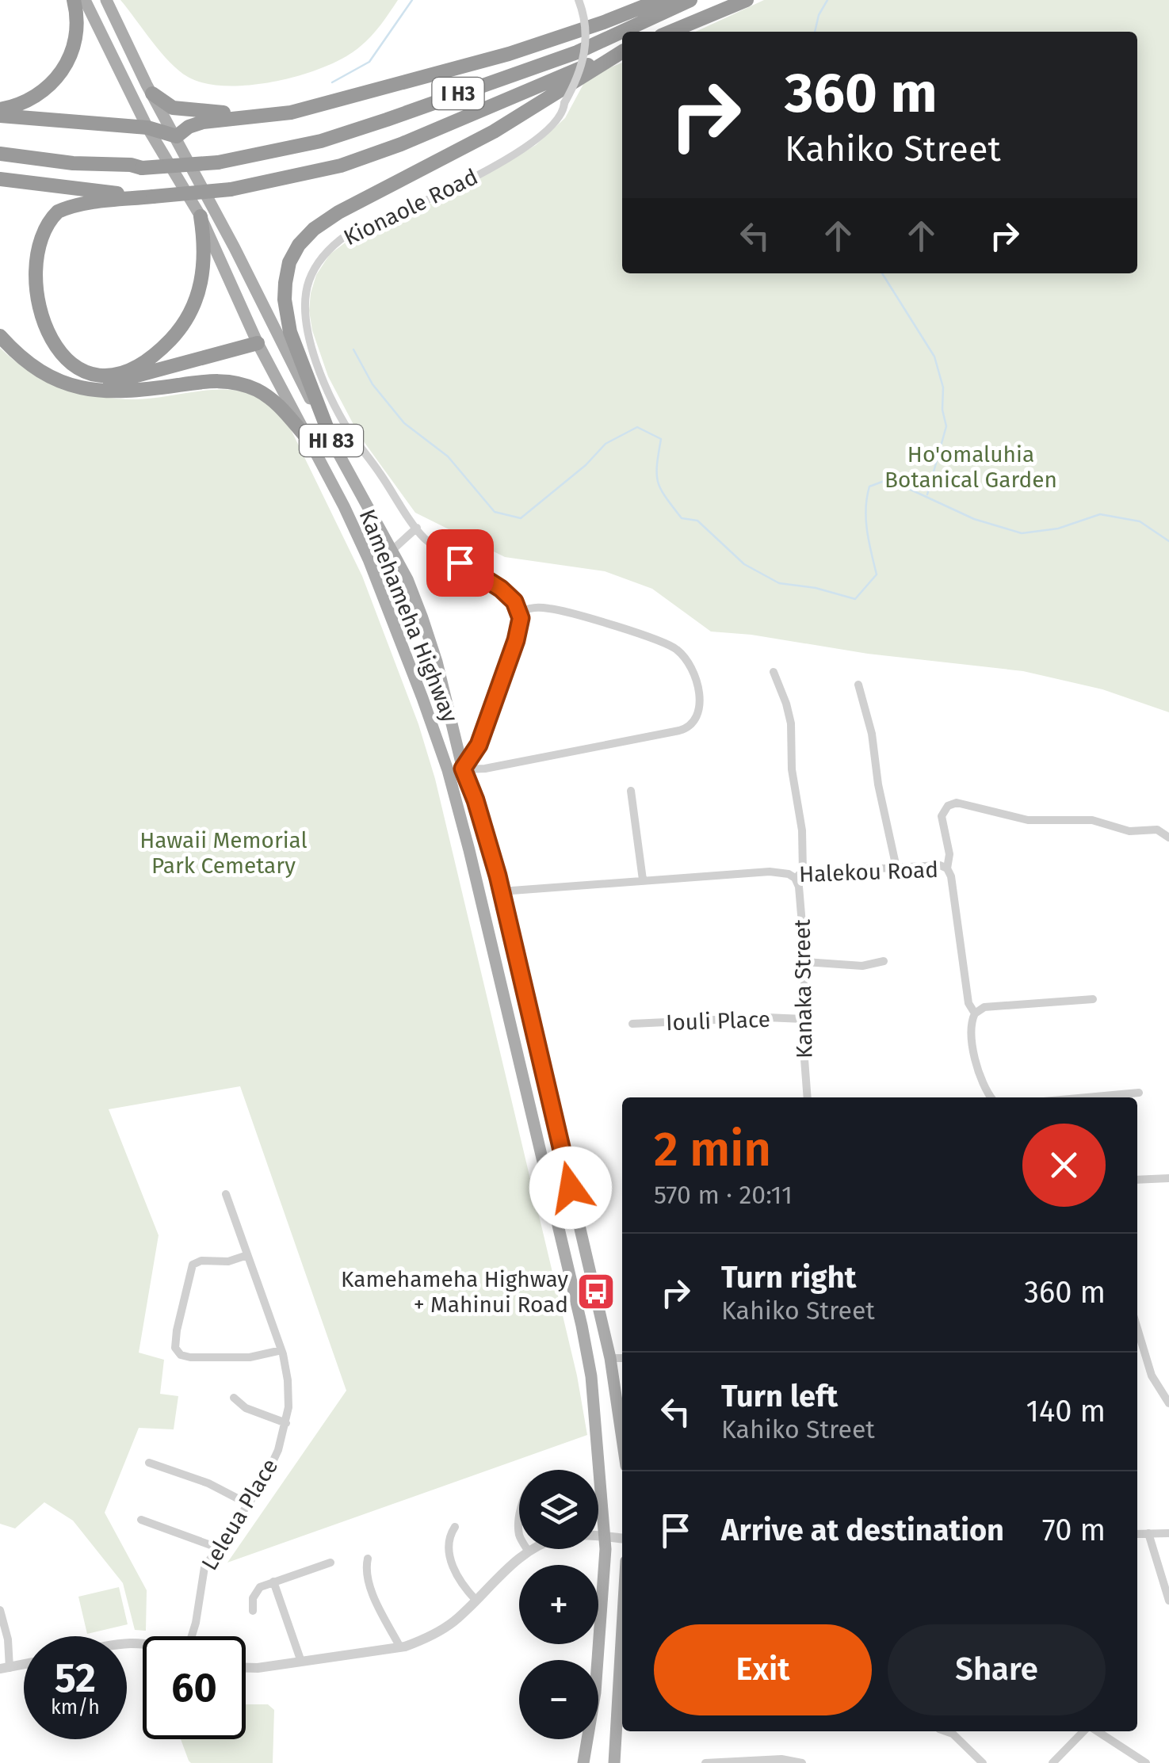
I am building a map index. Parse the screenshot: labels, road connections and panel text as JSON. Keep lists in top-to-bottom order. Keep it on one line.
{"streets":{"highway":["I H3"],"main road":["HI 83","Kamehameha Highway"],"street":["Kionaole Road","Halekou Road","Kanaka Street","Iouli Place","Leleua Place"]},"crossings":[["HI 83","Kamehameha Highway"],["HI 83","Halekou Road"],["Halekou Road","Kanaka Street"],["Kanaka Street","Iouli Place"]],"parks":["Ho'omaluhia Botanical Garden","Hawaii Memorial Park Cemetary"],"places":{"bus stop":["Kamehameha Highway + Mahinui Road"]},"page":{"turn":["360 m","Kahiko Street"],"heading":["2 min","570 m · 20:11"],"list":[{"name":"Turn right","note":"Kahiko Street","value":"360 m"},{"name":"Turn left","note":"Kahiko Street","value":"140 m"},{"name":"Arrive at destination","value":"70 m"}],"map_buttons":["+","−"],"buttons":["Exit","Share"],"speed":"52 km/h","limit":"60"}}
